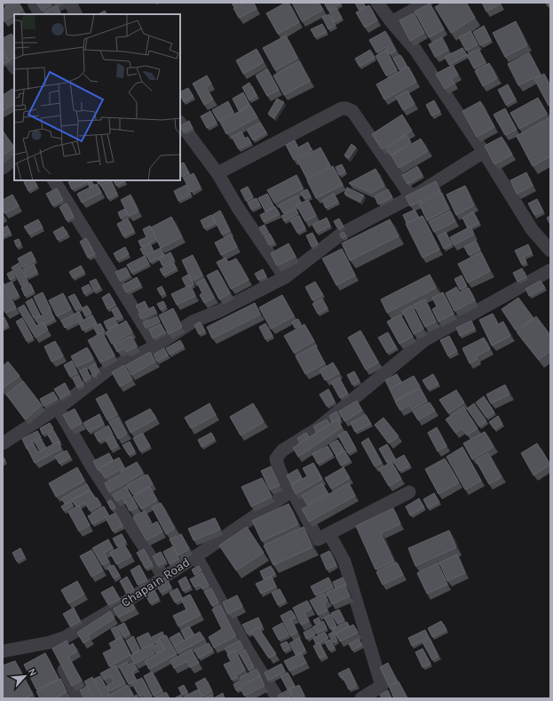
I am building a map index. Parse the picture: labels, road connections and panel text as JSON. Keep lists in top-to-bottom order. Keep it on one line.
{"streets":{"street":["Chapain Road"]},"north":"top right"}
